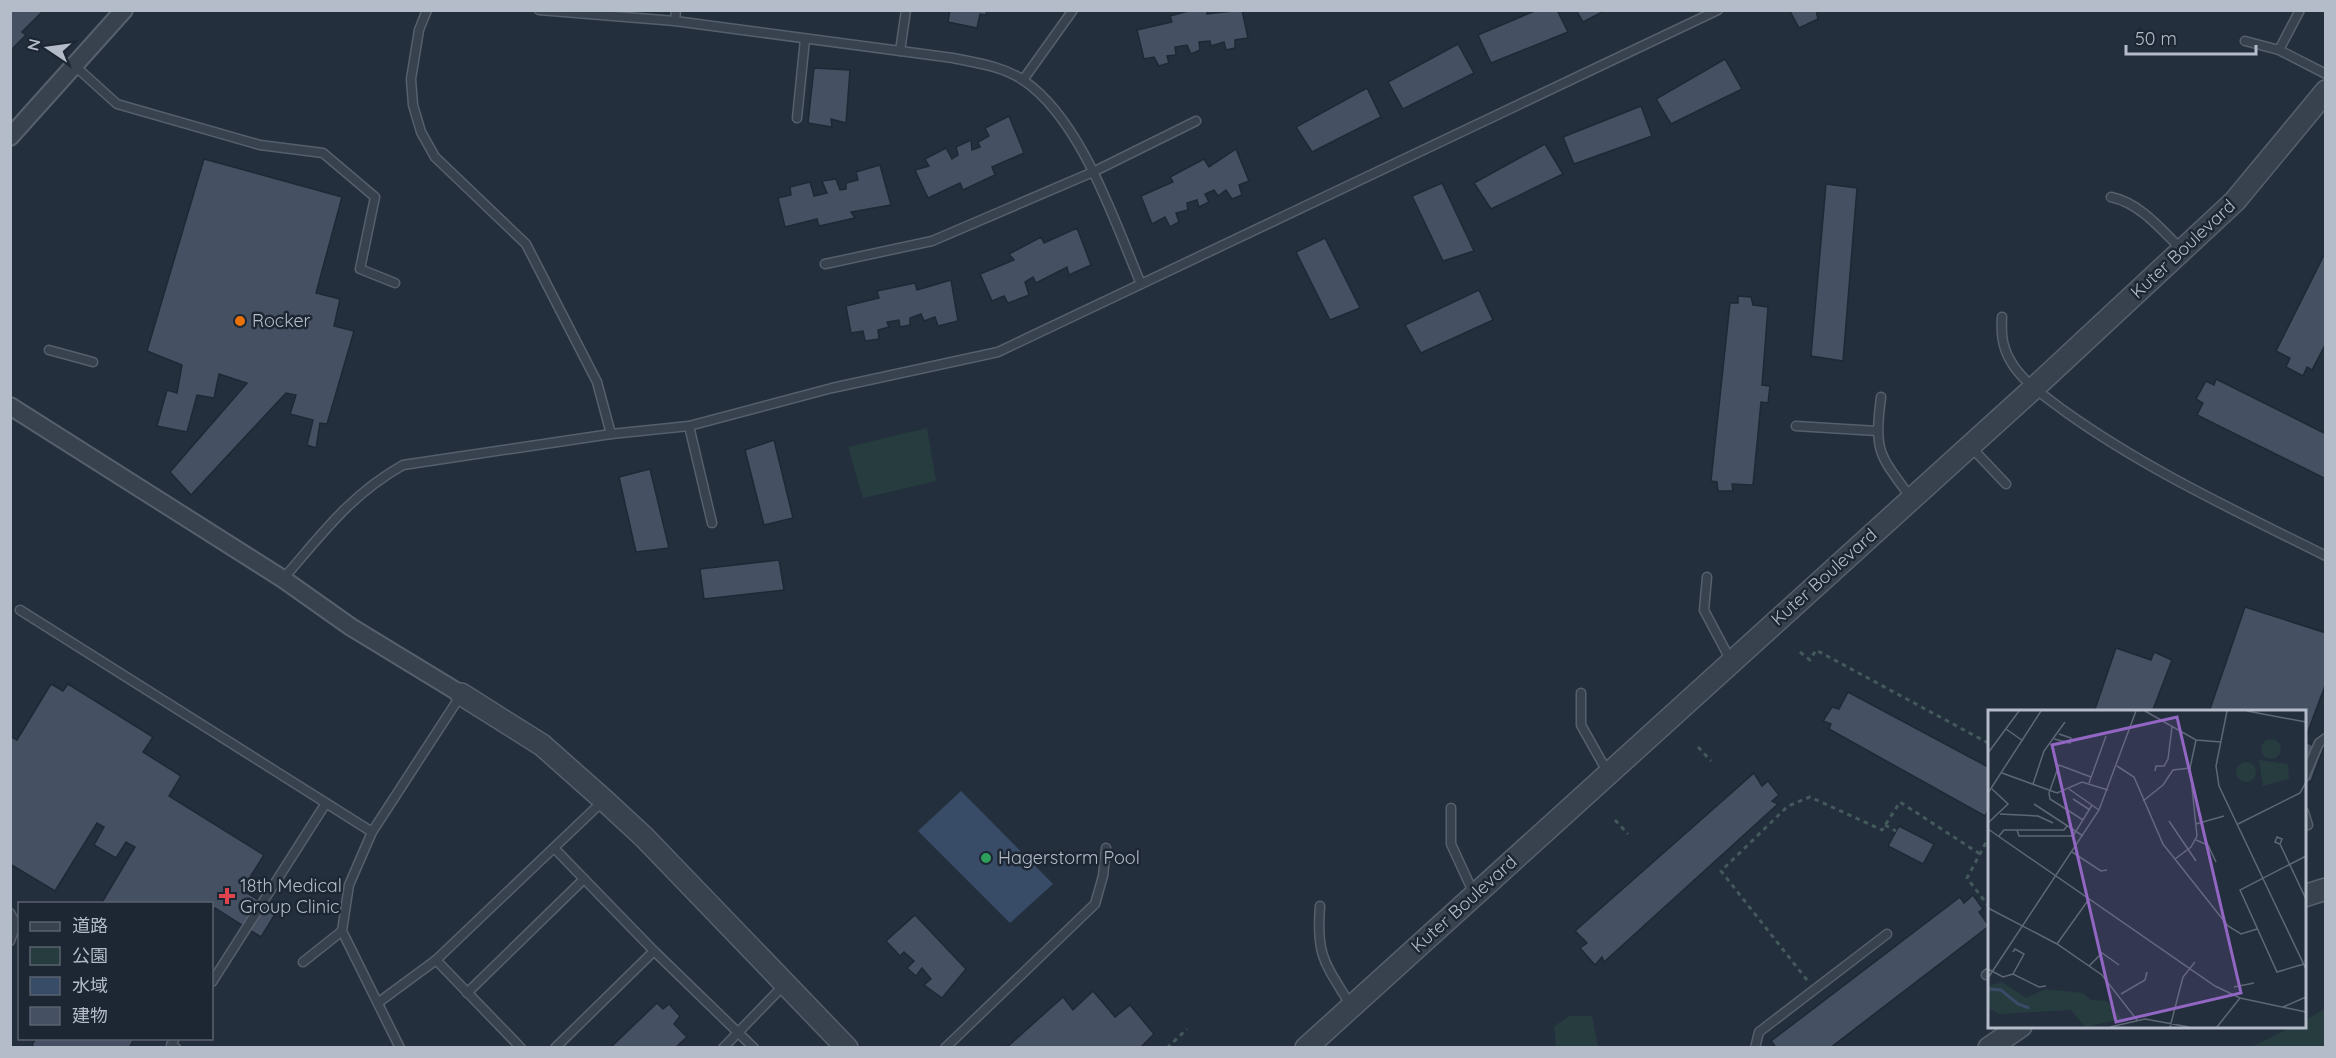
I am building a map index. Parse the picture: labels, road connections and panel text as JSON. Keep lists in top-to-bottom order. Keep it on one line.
{"streets":{"street":["Kuter Boulevard"]},"places":{"other":["Rocker","Hagerstorm Pool"],"health":["18th Medical Group Clinic"]},"legend":["道路","公園","水域","建物"],"scale_bar":"50 m","north":"left"}
